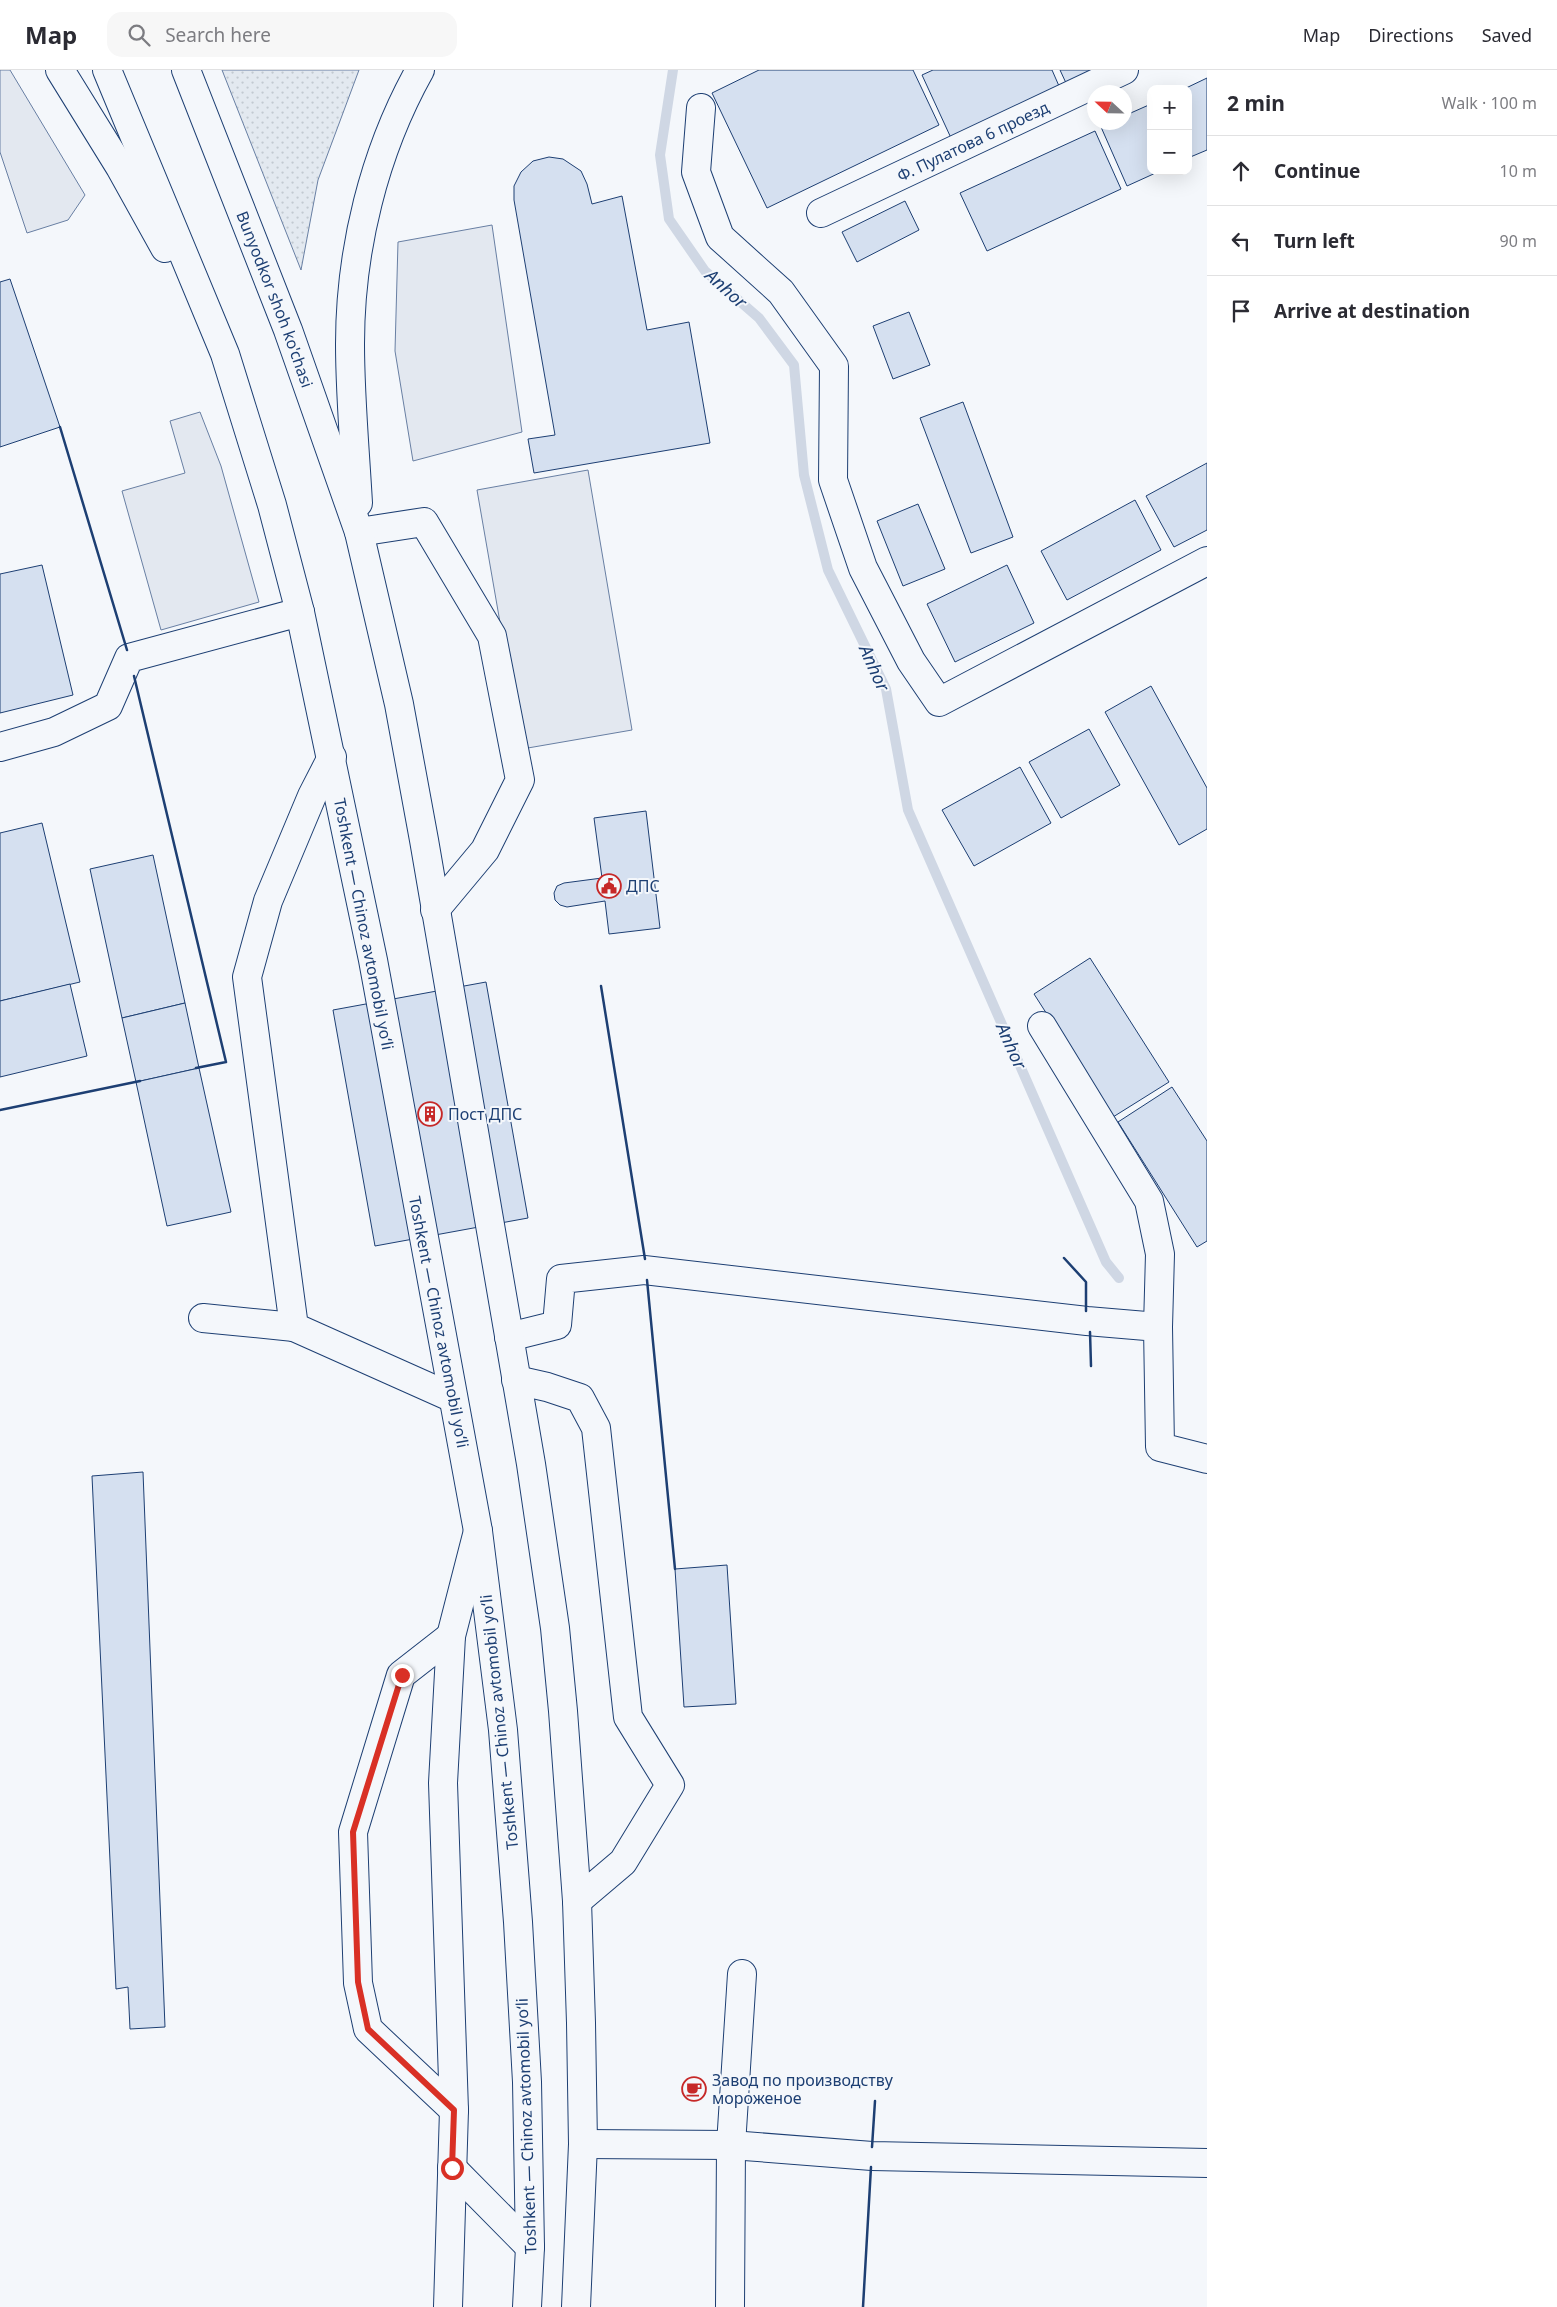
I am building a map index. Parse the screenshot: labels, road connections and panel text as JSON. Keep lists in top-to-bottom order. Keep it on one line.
{"streets":{"main road":["Ф. Пулатова 6 проезд","Bunyodkor shoh ko'chasi","Toshkent — Chinoz avtomobil yoʻli"]},"water":["Anhor"],"places":{"public building":["ДПС"],"building":["Пост ДПС"],"cafe":["Завод по производству мороженое"]},"north":"left","page":{"header":"Map","search":"Search here","nav":["Map","Directions","Saved"],"heading":["2 min","Walk · 100 m"],"map_buttons":["+","−"],"list":[["Continue","10 m"],["Turn left","90 m"],"Arrive at destination"]}}
